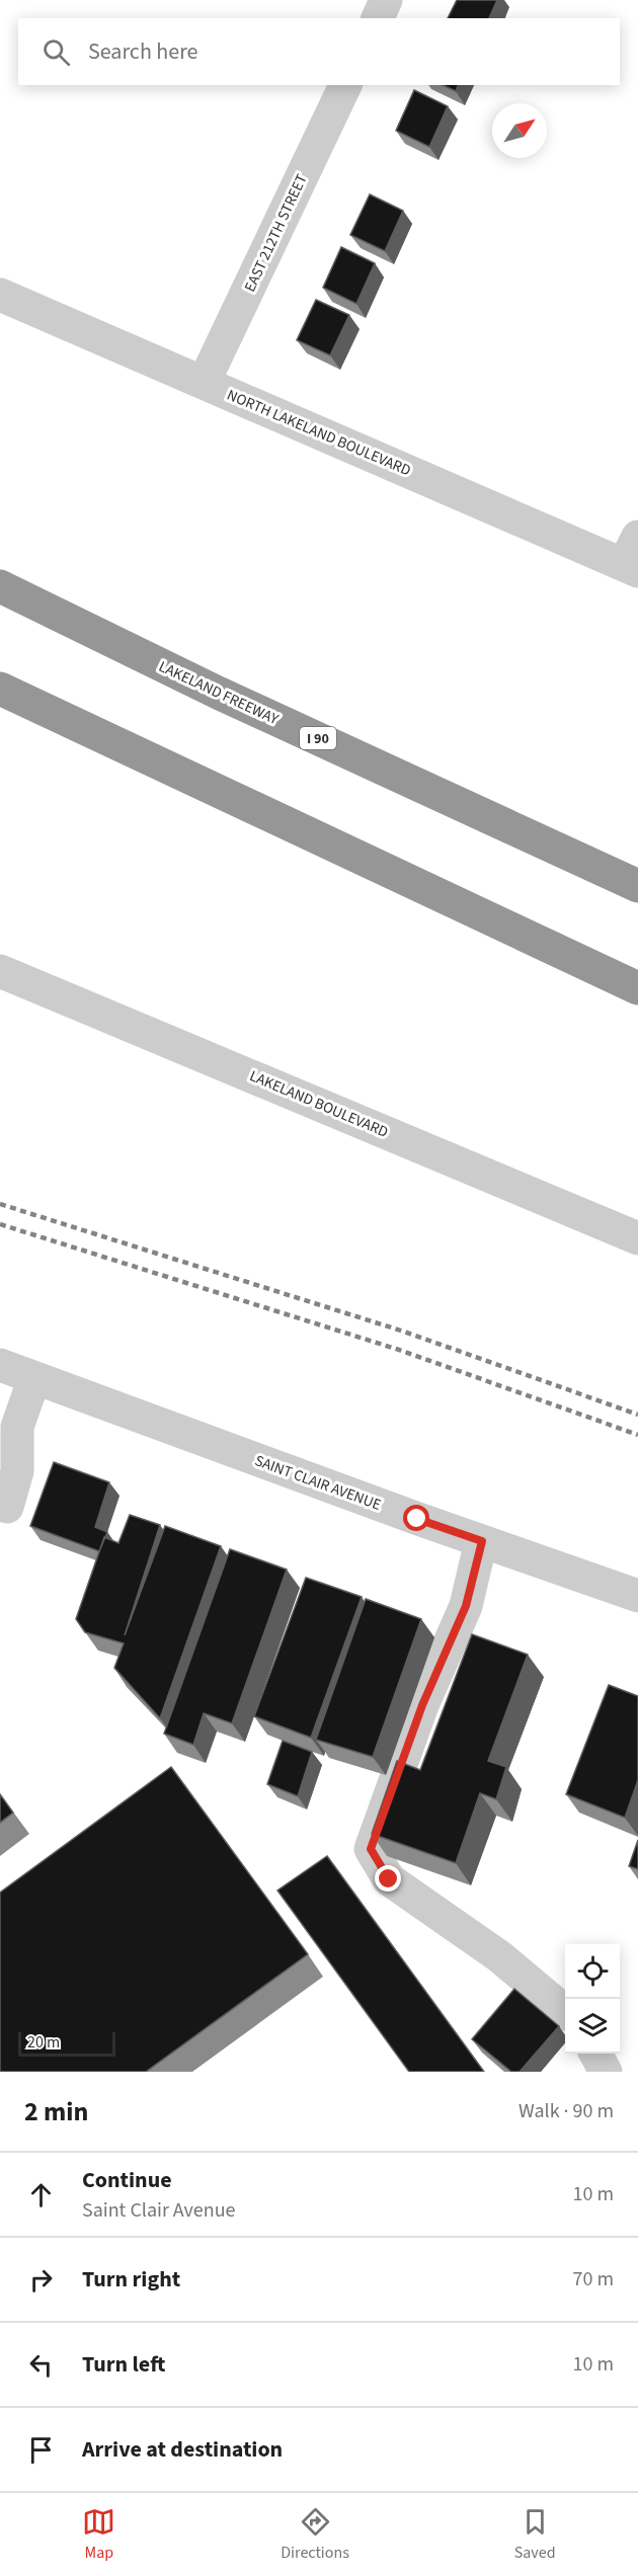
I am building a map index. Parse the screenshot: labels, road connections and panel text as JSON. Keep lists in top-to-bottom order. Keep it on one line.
{"streets":{"highway":["LAKELAND FREEWAY","I 90"],"street":["EAST 212TH STREET","NORTH LAKELAND BOULEVARD","LAKELAND BOULEVARD","SAINT CLAIR AVENUE"]},"crossings":[["EAST 212TH STREET","NORTH LAKELAND BOULEVARD"]],"scale_bar":"20 m","north":"top right","page":{"search":"Search here","scale":"20 m","heading":["2 min","Walk · 90 m"],"list":[["Continue","Saint Clair Avenue","10 m"],["Turn right","70 m"],["Turn left","10 m"],"Arrive at destination"],"nav":["Map","Directions","Saved"]}}
